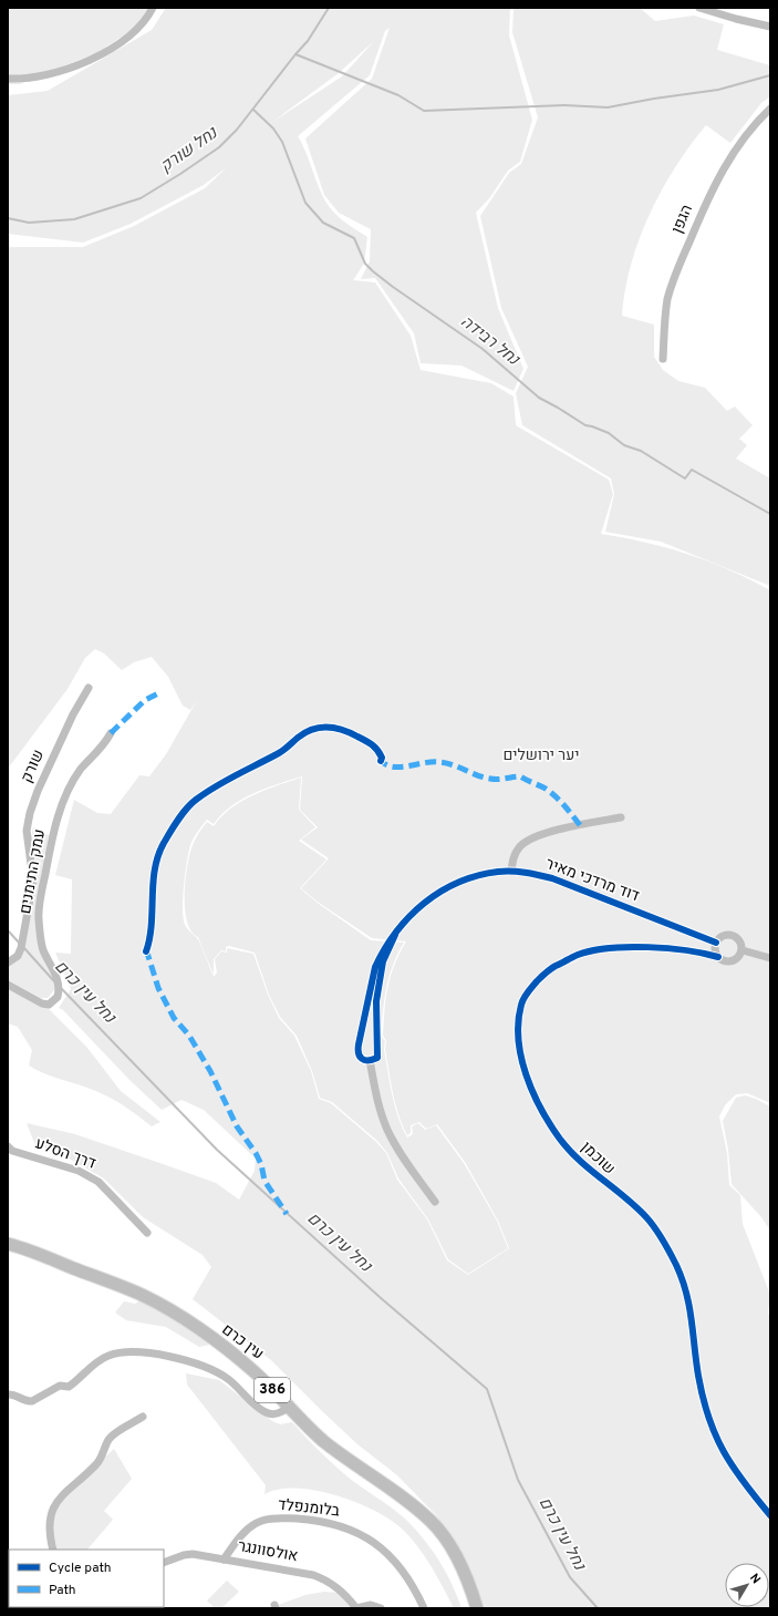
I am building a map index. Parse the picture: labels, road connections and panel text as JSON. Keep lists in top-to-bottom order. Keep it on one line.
{"streets":{"main road":["עין כרם","386"],"street":["הגפן","שורק","עמק התימנים","דוד מרדכי מאיר","דרך הסלע","שוכמן","בלומנפלד","אולסוונגר"]},"crossings":[["דוד מרדכי מאיר","שוכמן"],["בלומנפלד","אולסוונגר"]],"water":["נחל שורק","נחל רבידה","נחל עין כרם"],"parks":["יער ירושלים"],"legend":["Cycle path","Path"],"north":"top right"}
